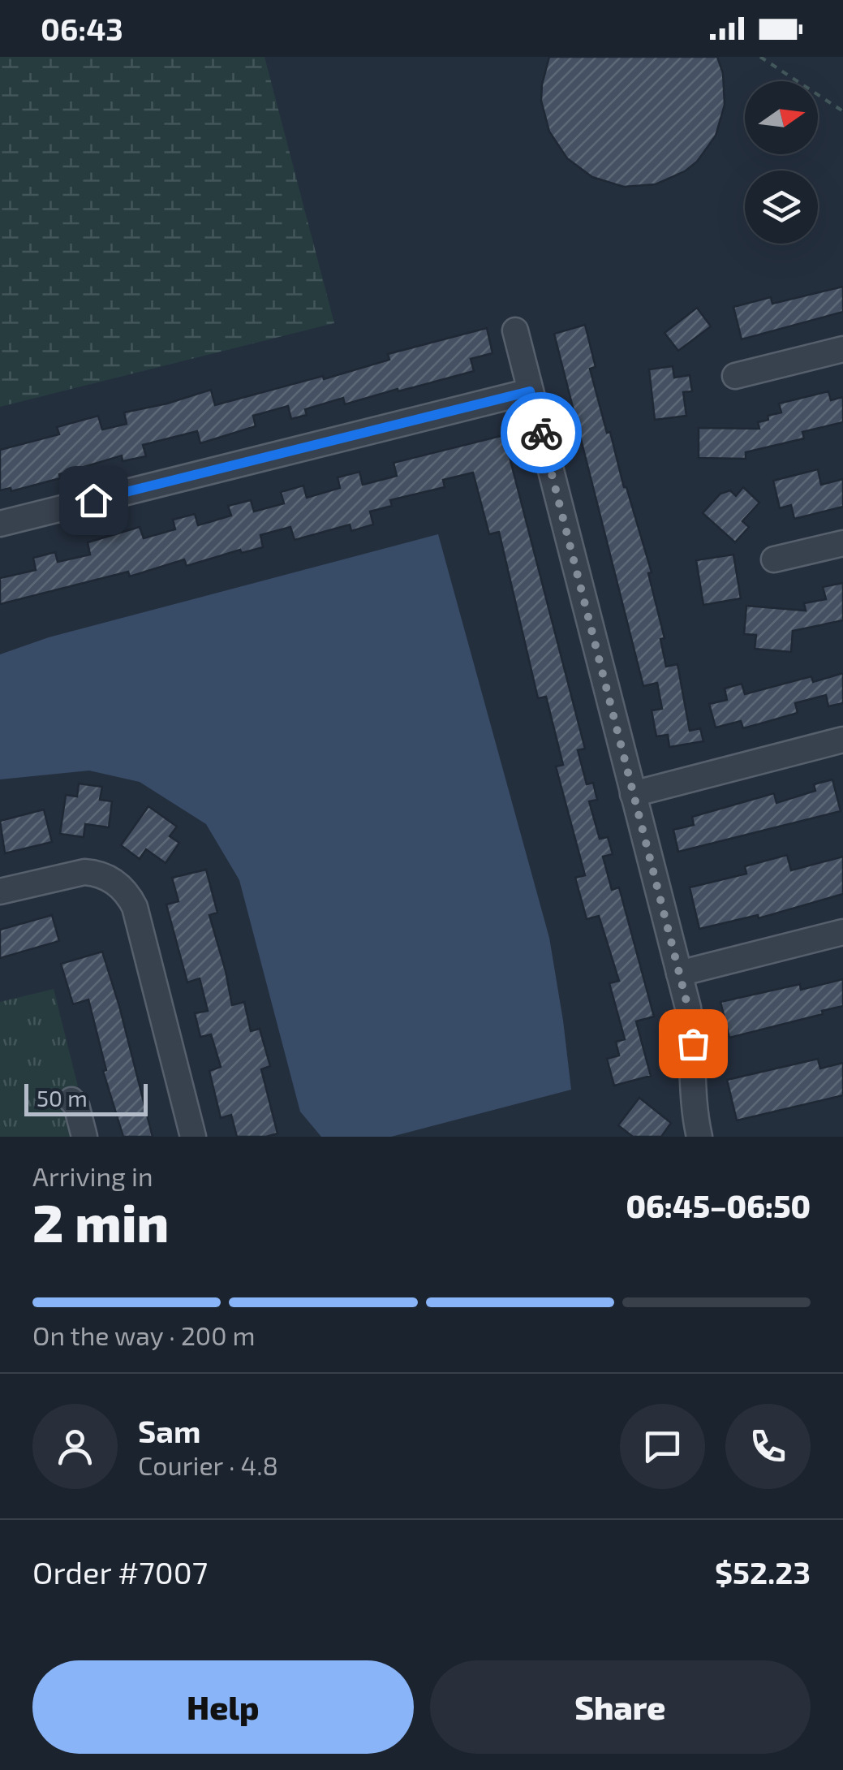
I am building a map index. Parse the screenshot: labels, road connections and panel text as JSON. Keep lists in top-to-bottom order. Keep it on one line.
{"scale_bar":"50 m","north":"right","page":{"status":"06:43","scale":"50 m","heading":["2 min","Arriving in","06:45–06:50"],"panel":["Sam","Courier · 4.8","Order #7007","$52.23"],"bar":"On the way · 200 m","buttons":["Help","Share"]}}
